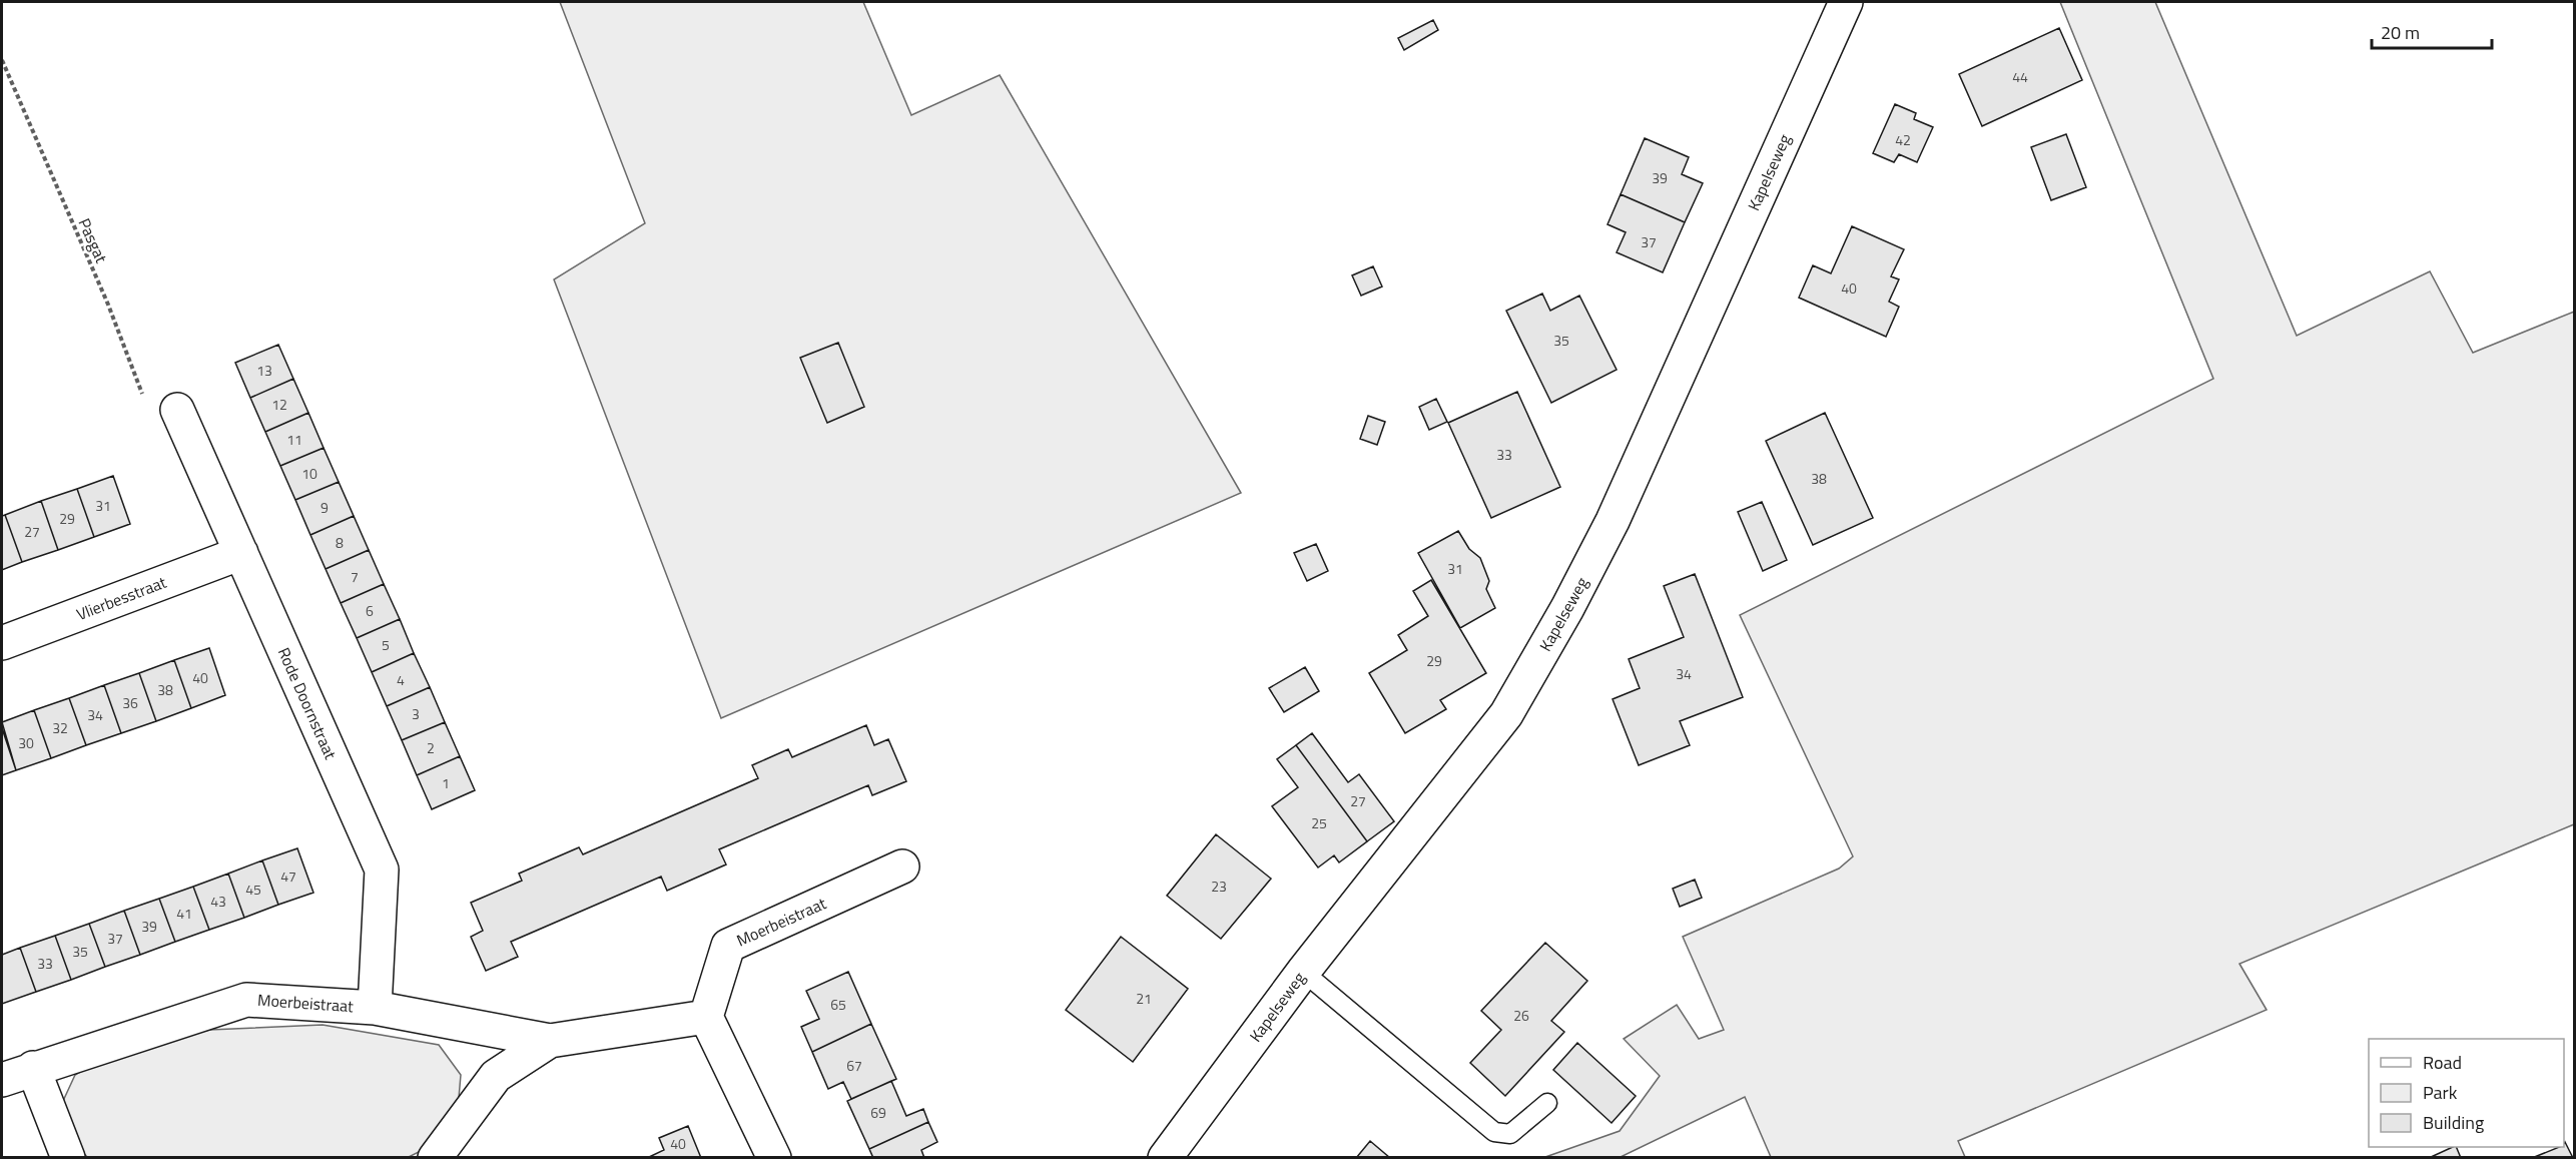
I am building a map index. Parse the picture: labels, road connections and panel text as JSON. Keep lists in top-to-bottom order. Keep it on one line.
{"streets":{"street":["Kapelseweg","Vlierbesstraat","Rode Doornstraat","Moerbeistraat"],"path":["Pasgat"]},"crossings":[["Pasgat","Rode Doornstraat"],["Vlierbesstraat","Rode Doornstraat"],["Rode Doornstraat","Moerbeistraat"]],"house_numbers":["44","42","39","37","40","35","13","12","11","33","10","38","31","9","29","27","8","31","7","6","5","29","34","40","4","38","36","3","34","32","30","2","1","27","25","47","23","45","43","41","39","37","35","33","21","65","26","67","69","40"],"legend":["Road","Park","Building"],"scale_bar":"20 m"}
